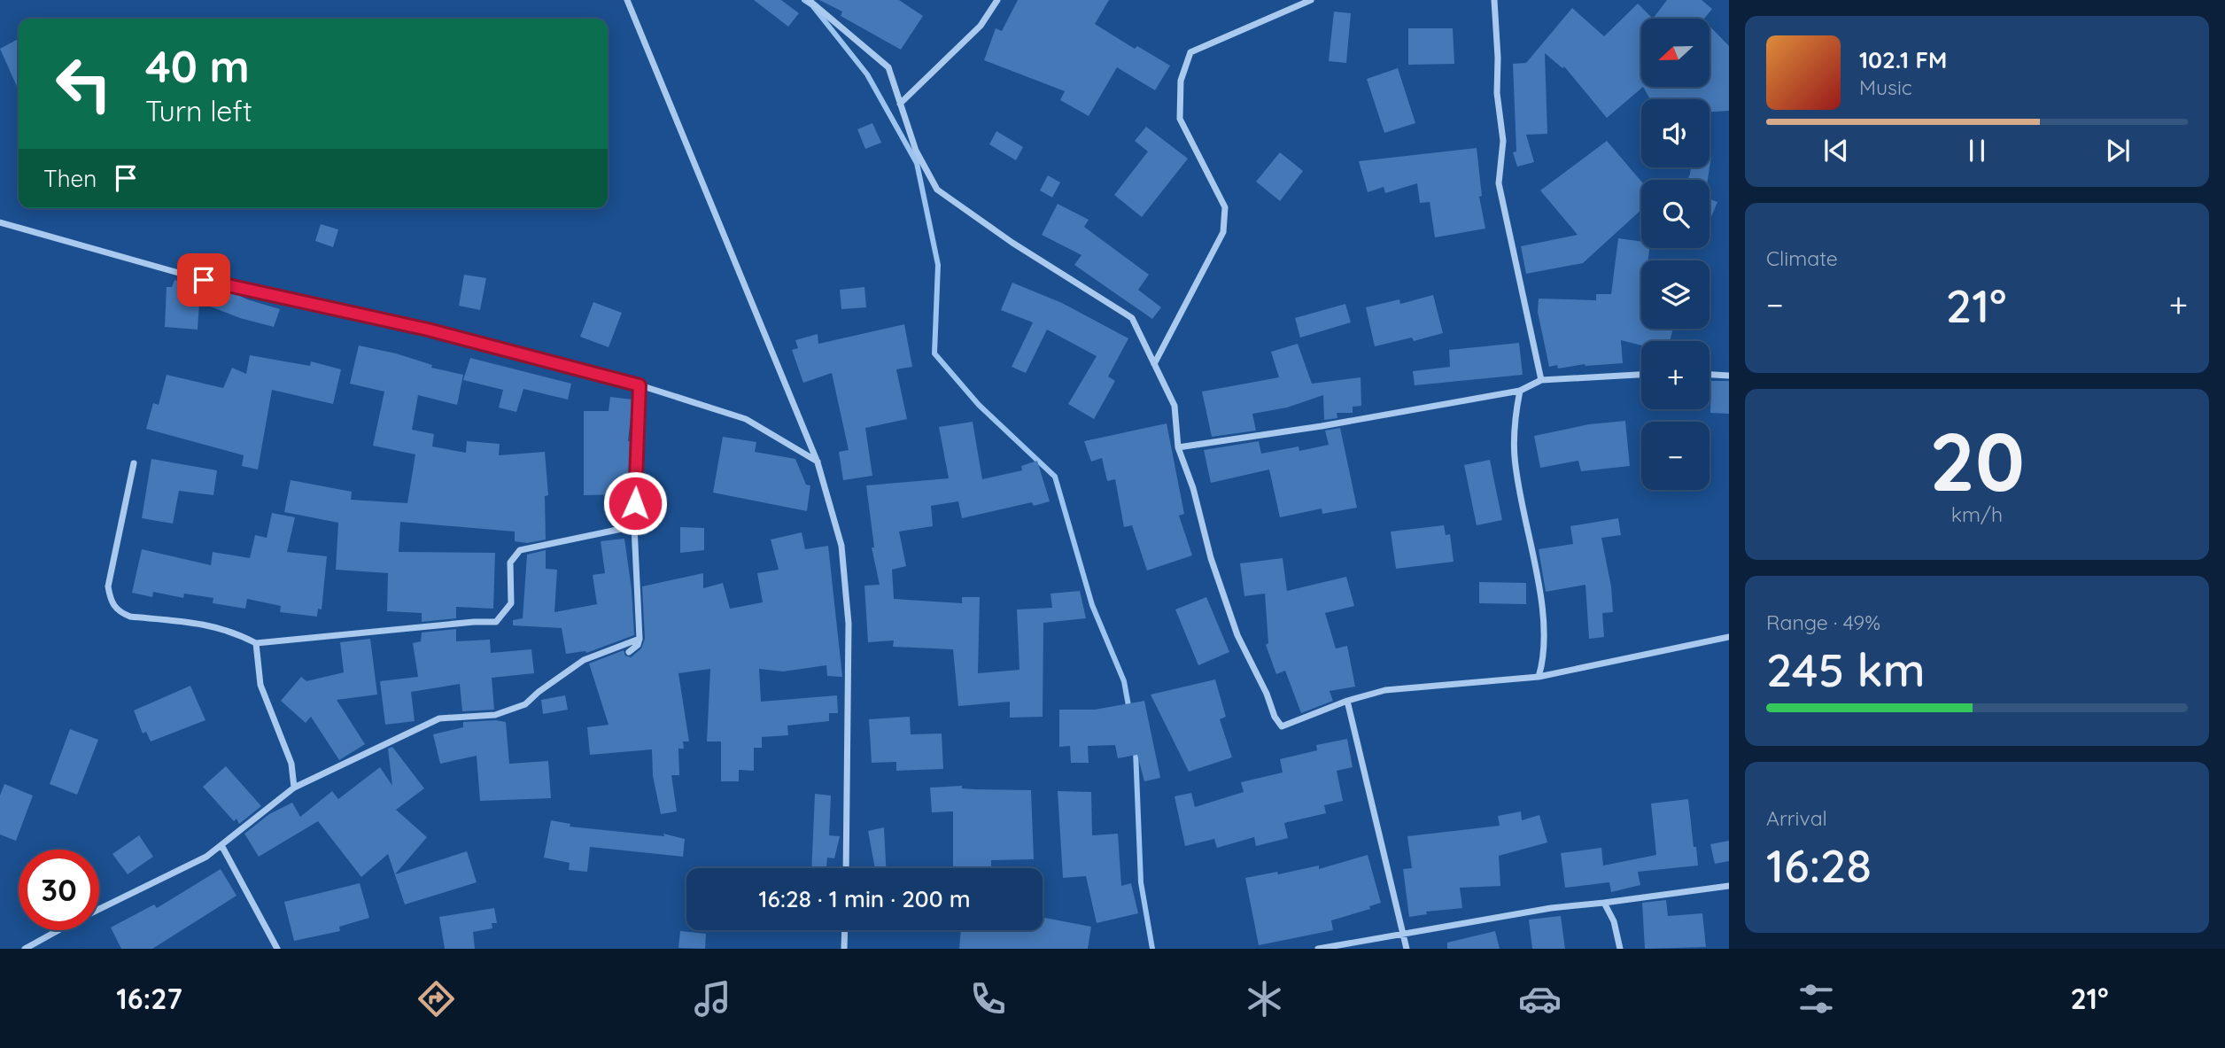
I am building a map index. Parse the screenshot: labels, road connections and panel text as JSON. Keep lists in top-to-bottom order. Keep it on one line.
{"north":"left","page":{"map_buttons":["+","−"],"turn":["40 m","Turn left"],"song":["102.1 FM","Music"],"then":"Then","tile":["Climate",["20","km/h"],["Range · 49%","245 km"],["Arrival","16:28"]],"heat":["−","21°","+"],"limit":"30","trip":"16:28 · 1 min · 200 m","tabs":["16:27","21°"]}}
